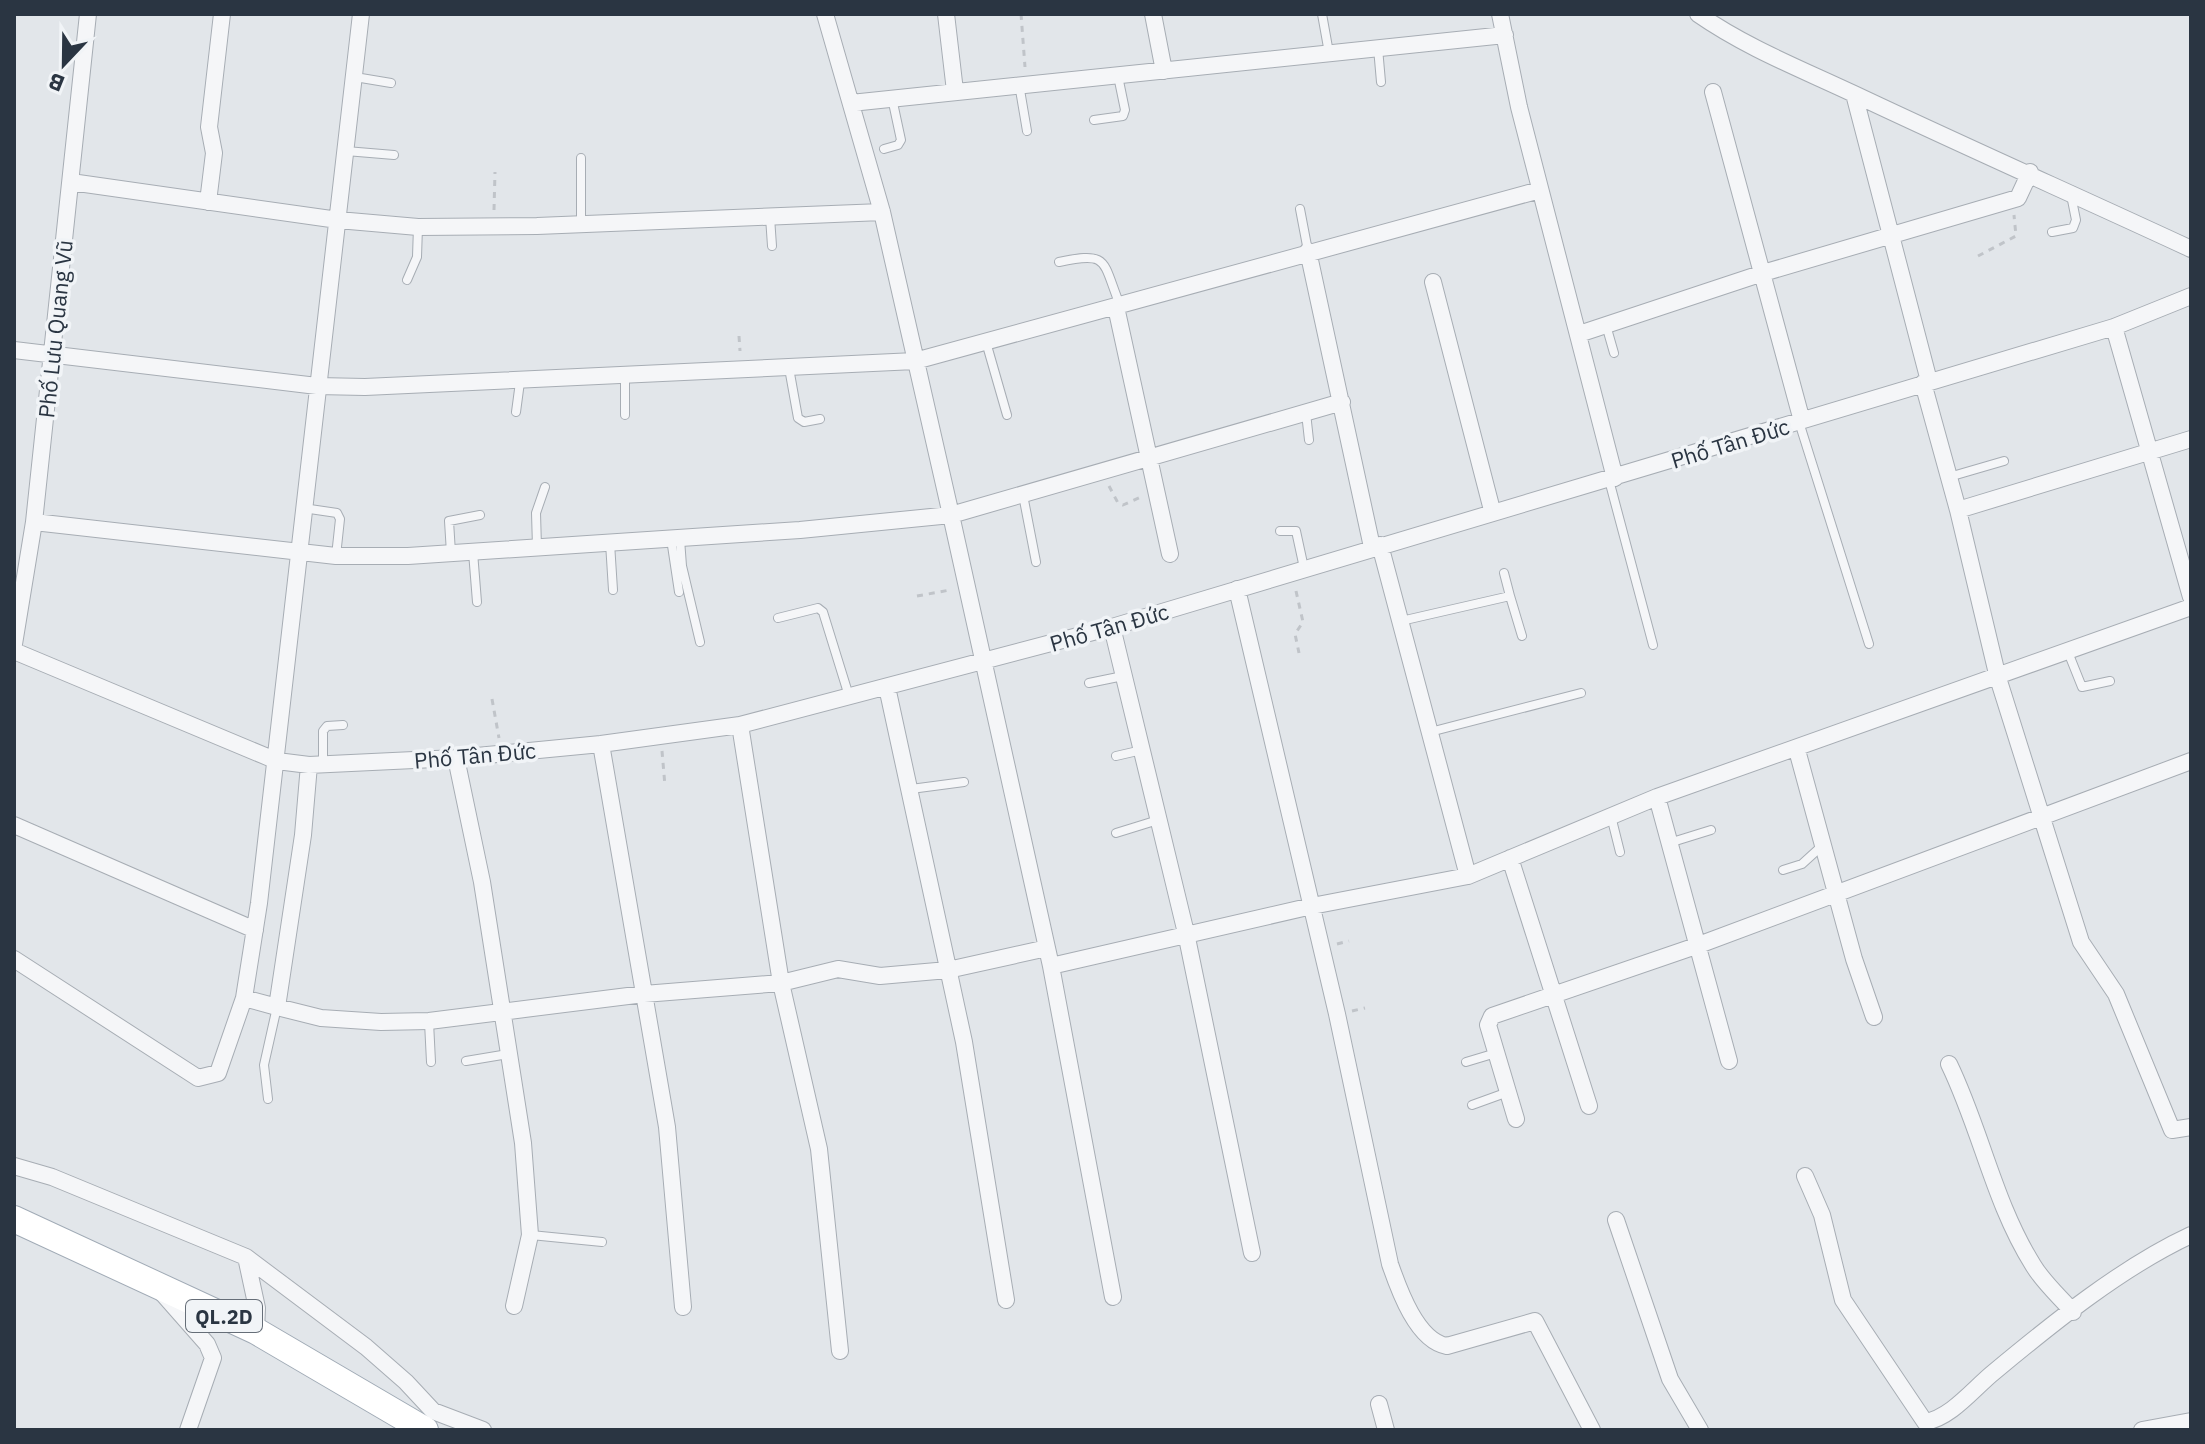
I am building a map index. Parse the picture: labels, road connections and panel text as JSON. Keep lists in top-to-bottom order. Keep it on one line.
{"streets":{"main road":["QL.2D"],"street":["Phố Lưu Quang Vũ","Phố Tân Đức"]},"north":"bottom"}
